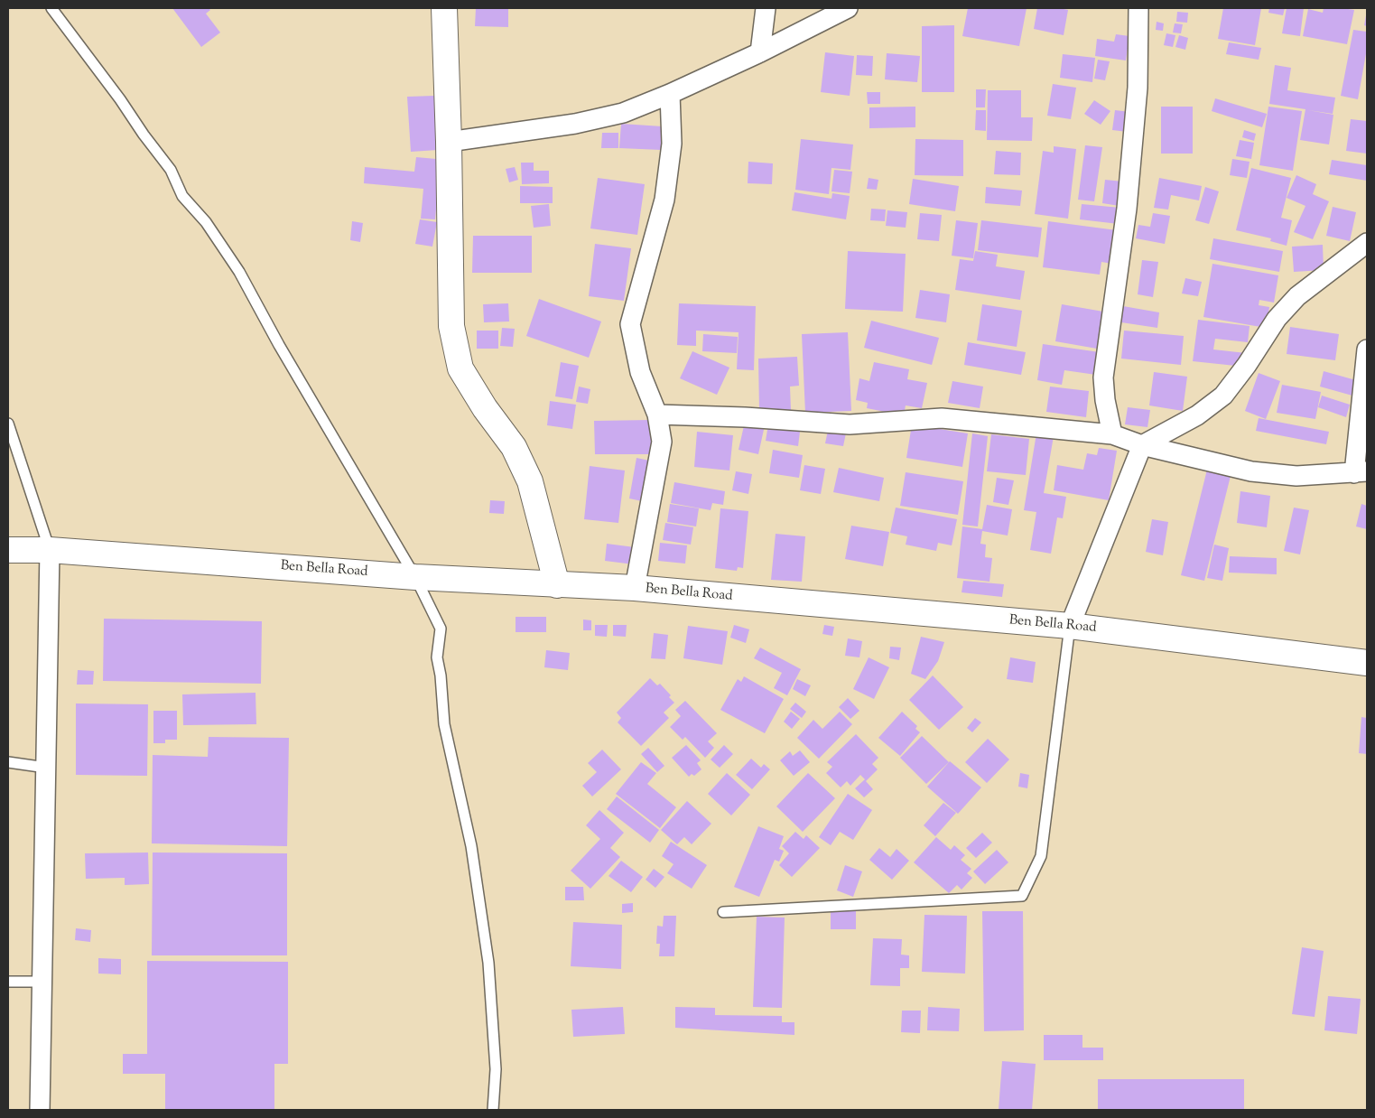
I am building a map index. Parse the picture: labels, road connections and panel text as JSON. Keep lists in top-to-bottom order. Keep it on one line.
{"streets":{"main road":["Ben Bella Road"]}}
